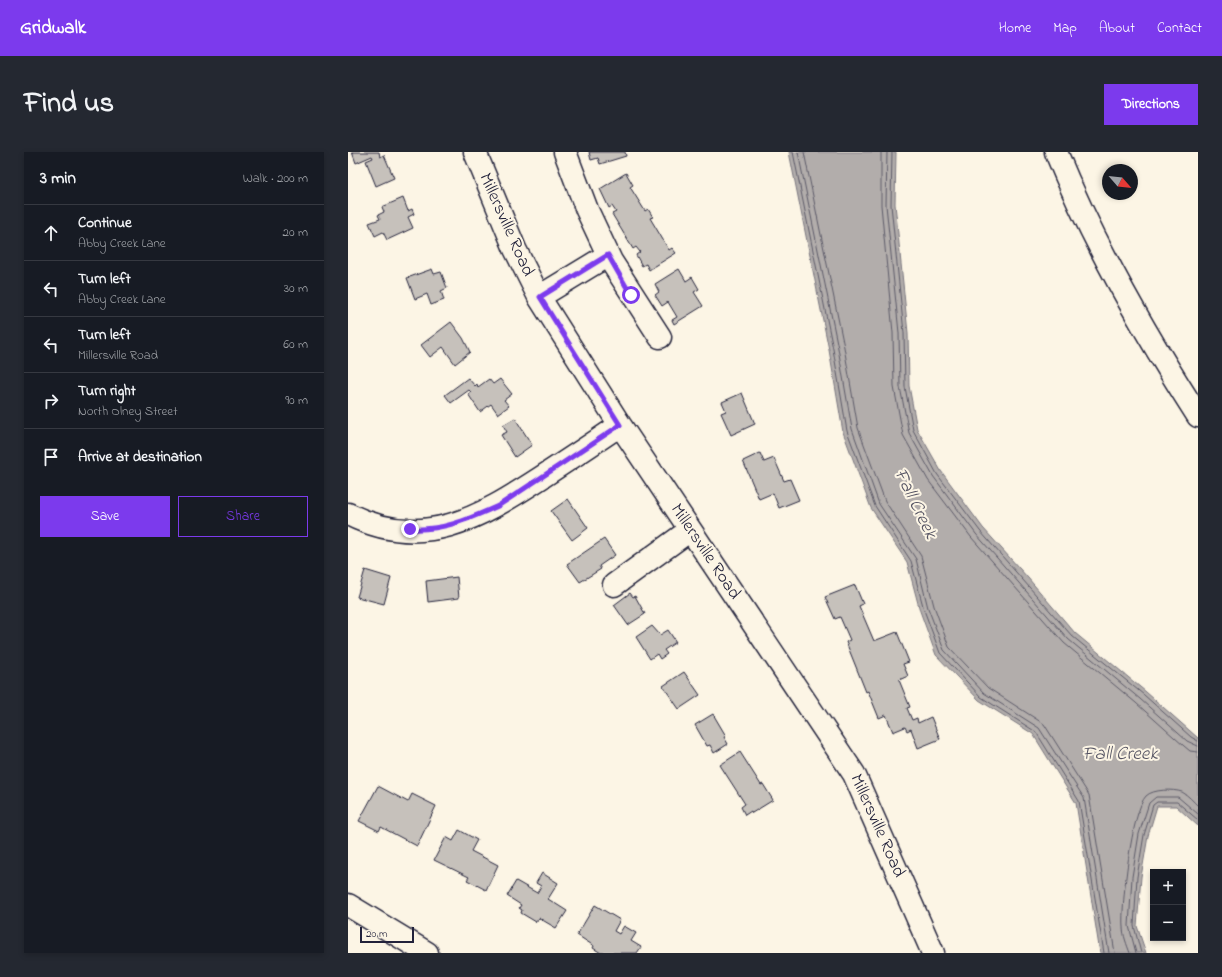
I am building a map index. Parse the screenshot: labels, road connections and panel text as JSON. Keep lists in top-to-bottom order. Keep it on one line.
{"streets":{"street":["Millersville Road"]},"water":["Fall Creek"],"scale_bar":"20 m","north":"bottom right","page":{"header":"Gridwalk","nav":["Home","Map","About","Contact"],"title":"Find us","buttons":["Directions",["Save","Share"]],"heading":["3 min","Walk · 200 m"],"list":[["Continue","Abby Creek Lane","20 m"],["Turn left","Abby Creek Lane","30 m"],["Turn left","Millersville Road","60 m"],["Turn right","North Olney Street","90 m"],"Arrive at destination"],"map_buttons":["+","−"],"scale":"20 m"}}
